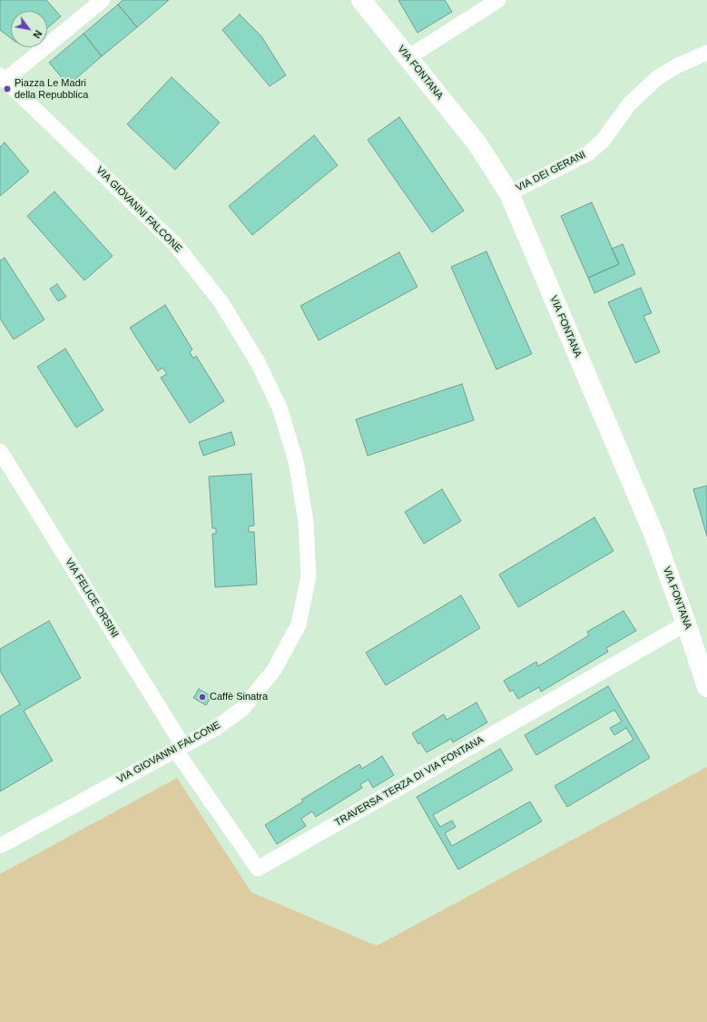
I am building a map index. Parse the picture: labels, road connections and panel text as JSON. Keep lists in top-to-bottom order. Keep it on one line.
{"streets":{"street":["VIA FONTANA","VIA DEI GERANI","VIA GIOVANNI FALCONE","VIA FELICE ORSINI","TRAVERSA TERZA DI VIA FONTANA"]},"crossings":[["VIA FONTANA","VIA DEI GERANI"],["VIA FONTANA","TRAVERSA TERZA DI VIA FONTANA"],["VIA GIOVANNI FALCONE","VIA FELICE ORSINI"],["VIA GIOVANNI FALCONE","TRAVERSA TERZA DI VIA FONTANA"],["VIA FELICE ORSINI","TRAVERSA TERZA DI VIA FONTANA"]],"places":["Piazza Le Madri della Repubblica","Caffè Sinatra"],"north":"bottom right"}
